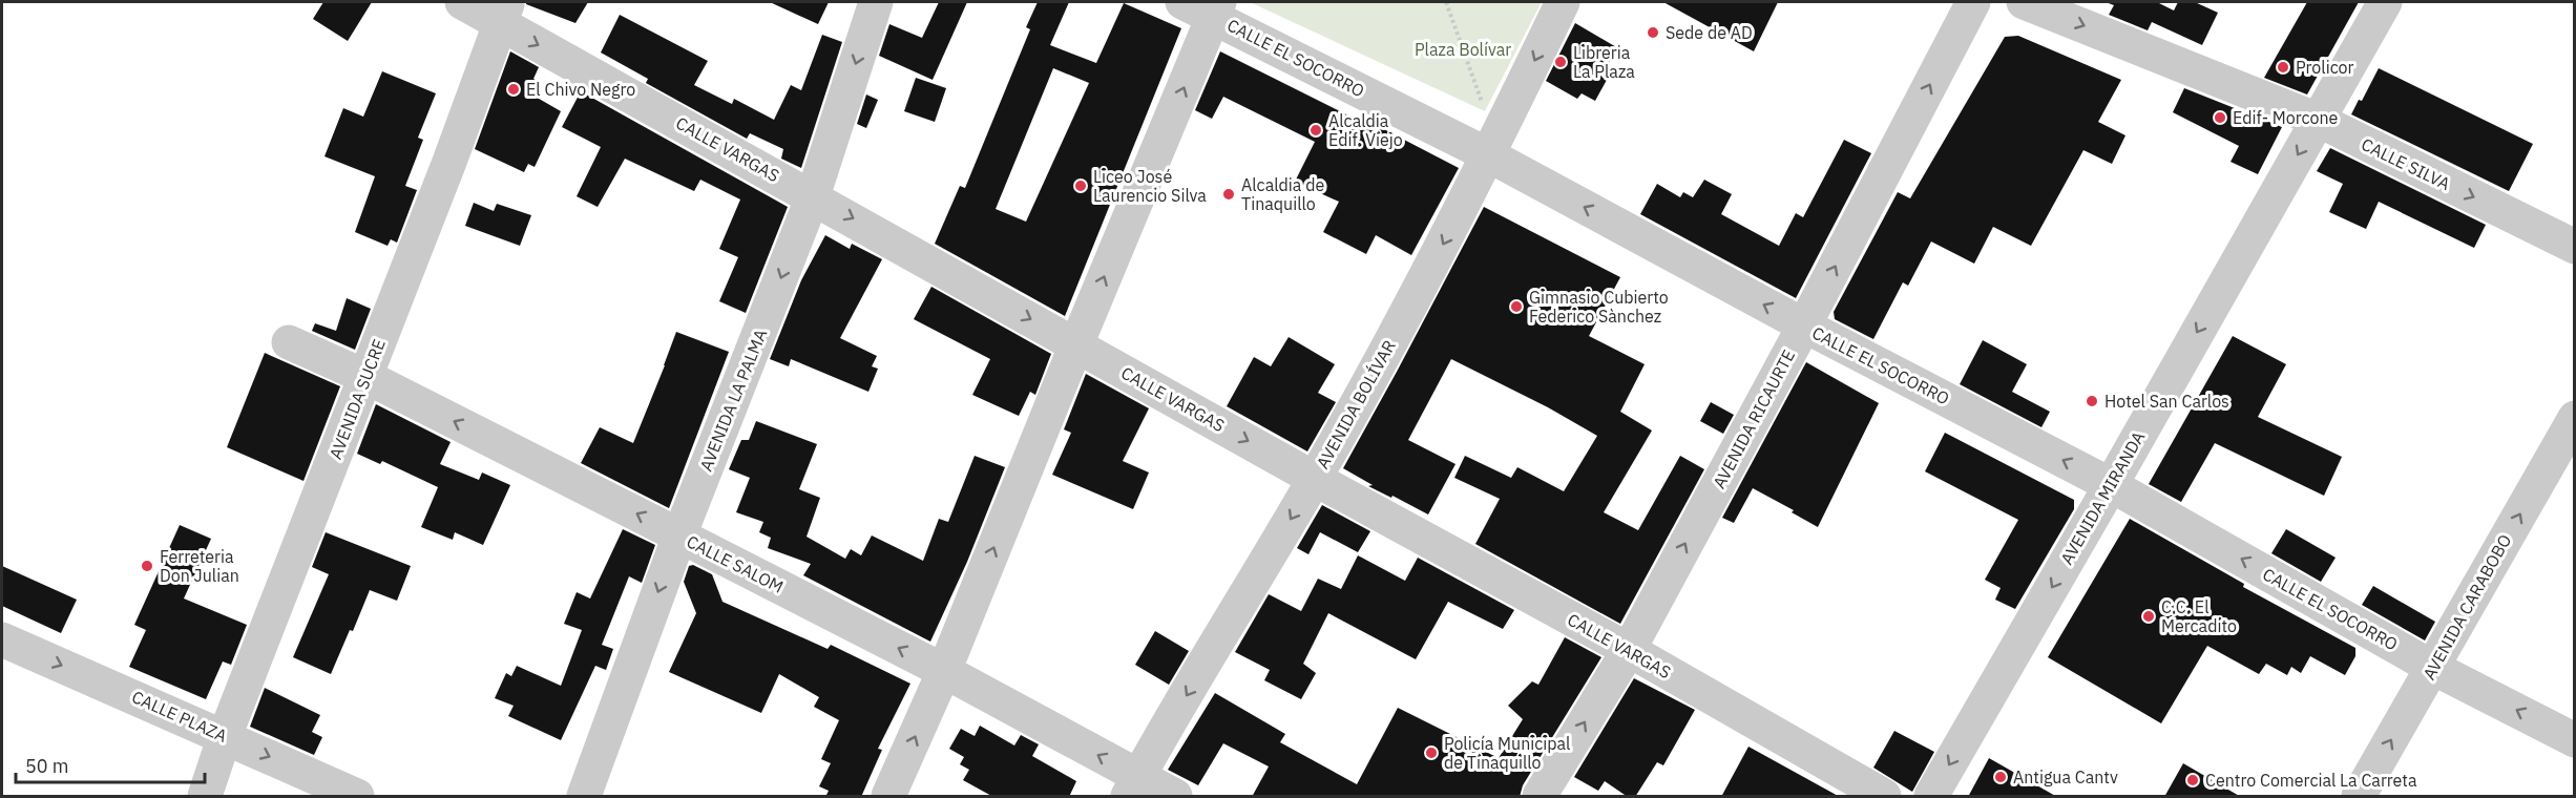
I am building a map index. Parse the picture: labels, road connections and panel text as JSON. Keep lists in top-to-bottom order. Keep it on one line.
{"streets":{"street":["CALLE EL SOCORRO","CALLE VARGAS","CALLE SILVA","AVENIDA SUCRE","AVENIDA LA PALMA","AVENIDA BOLÍVAR","AVENIDA RICAURTE","AVENIDA MIRANDA","CALLE SALOM","AVENIDA CARABOBO","CALLE PLAZA"]},"crossings":[["CALLE EL SOCORRO","AVENIDA BOLÍVAR"],["CALLE EL SOCORRO","AVENIDA RICAURTE"],["CALLE EL SOCORRO","AVENIDA MIRANDA"],["CALLE EL SOCORRO","AVENIDA CARABOBO"],["CALLE VARGAS","AVENIDA SUCRE"],["CALLE VARGAS","AVENIDA LA PALMA"],["CALLE VARGAS","AVENIDA BOLÍVAR"],["CALLE VARGAS","AVENIDA RICAURTE"],["CALLE SILVA","AVENIDA MIRANDA"],["AVENIDA SUCRE","CALLE SALOM"],["AVENIDA SUCRE","CALLE PLAZA"],["AVENIDA LA PALMA","CALLE SALOM"],["AVENIDA BOLÍVAR","CALLE SALOM"]],"one_way":["CALLE EL SOCORRO","CALLE VARGAS","CALLE SILVA","AVENIDA RICAURTE","AVENIDA MIRANDA","CALLE SALOM","AVENIDA CARABOBO","CALLE PLAZA"],"parks":["Plaza Bolívar"],"places":["Sede de AD","Libreria La Plaza","Prolicor","El Chivo Negro","Edif- Morcone","Alcaldia Edif. Viejo","Liceo José Laurencio Silva","Alcaldia de Tinaquillo","Gimnasio Cubierto Federico Sànchez","Hotel San Carlos","Ferreteria Don Julian","C.C. El Mercadito","Policía Municipal de Tinaquillo","Antigua Cantv","Centro Comercial La Carreta"],"scale_bar":"50 m"}
